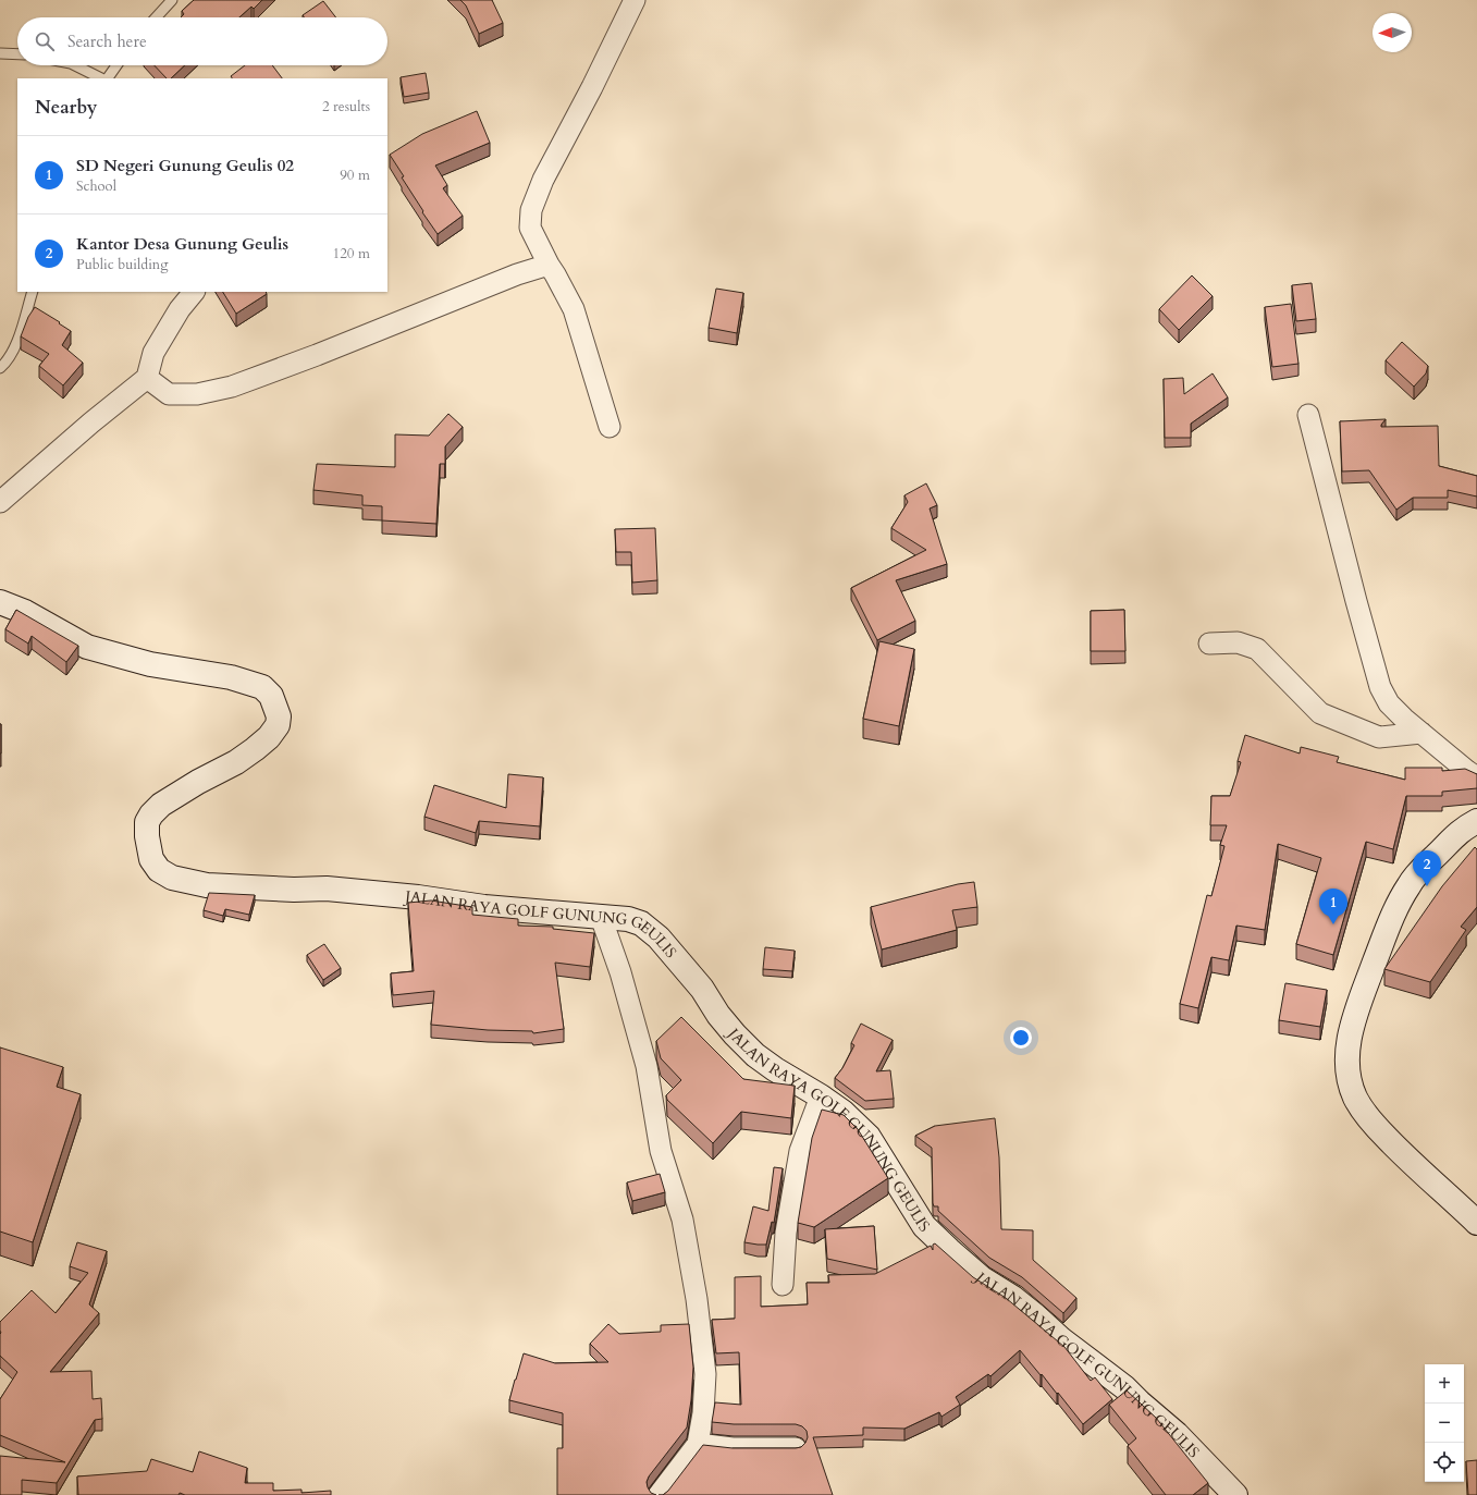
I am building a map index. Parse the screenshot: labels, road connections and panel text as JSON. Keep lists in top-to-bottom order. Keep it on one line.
{"streets":{"main road":["JALAN RAYA GOLF GUNUNG GEULIS"]},"north":"left","page":{"search":"Search here","heading":["Nearby","2 results"],"list":[{"mark":"1","name":"SD Negeri Gunung Geulis 02","note":"School","value":"90 m"},{"mark":"2","name":"Kantor Desa Gunung Geulis","note":"Public building","value":"120 m"}],"pins":["2","1"],"map_buttons":["+","−"]}}
